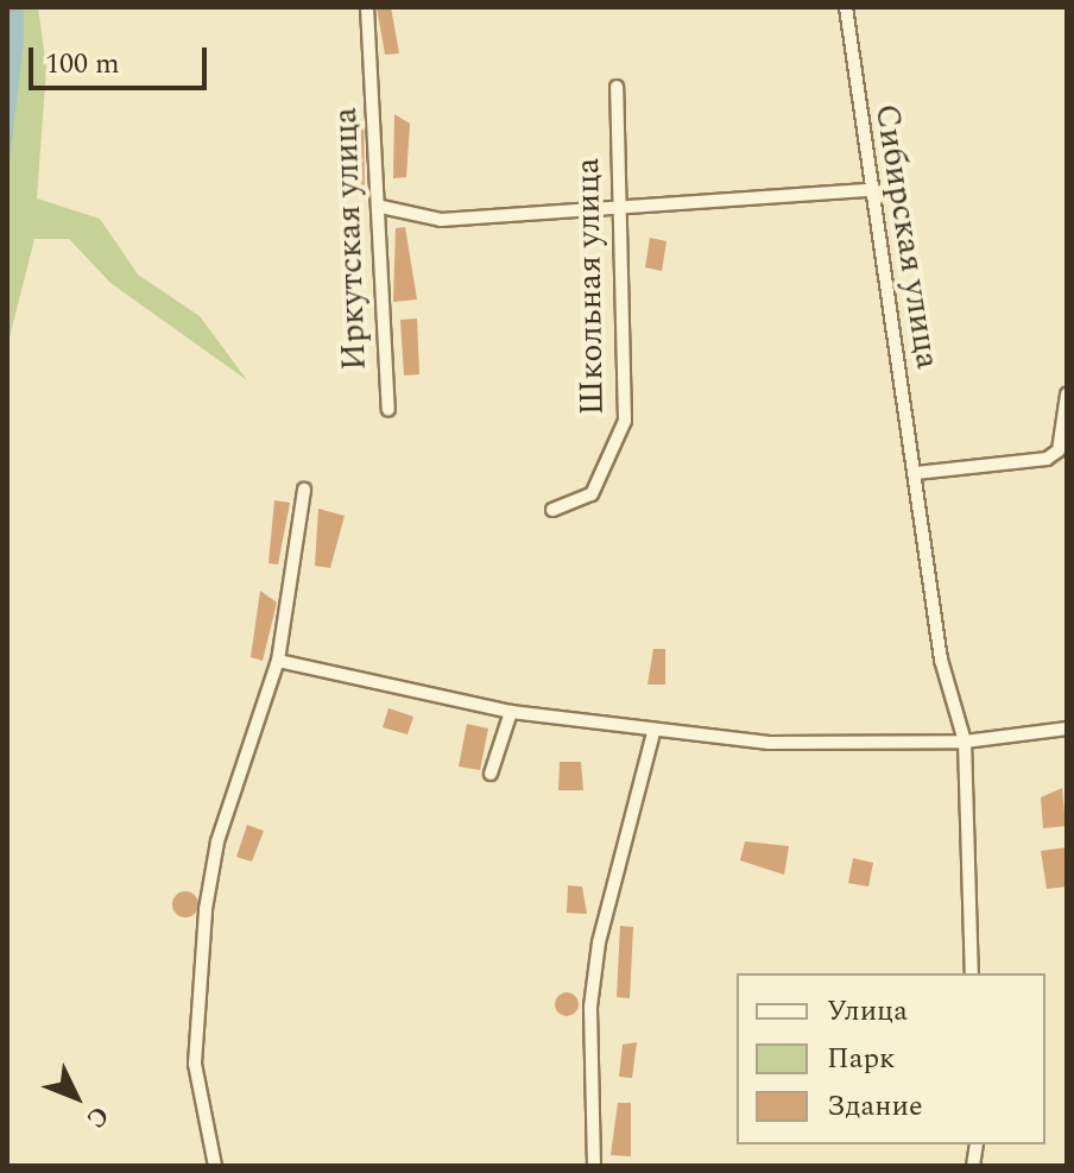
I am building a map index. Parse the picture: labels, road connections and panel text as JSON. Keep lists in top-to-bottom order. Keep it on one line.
{"streets":{"street":["Сибирская улица","Иркутская улица","Школьная улица"]},"legend":["Улица","Парк","Здание"],"scale_bar":"100 m","north":"bottom right"}
